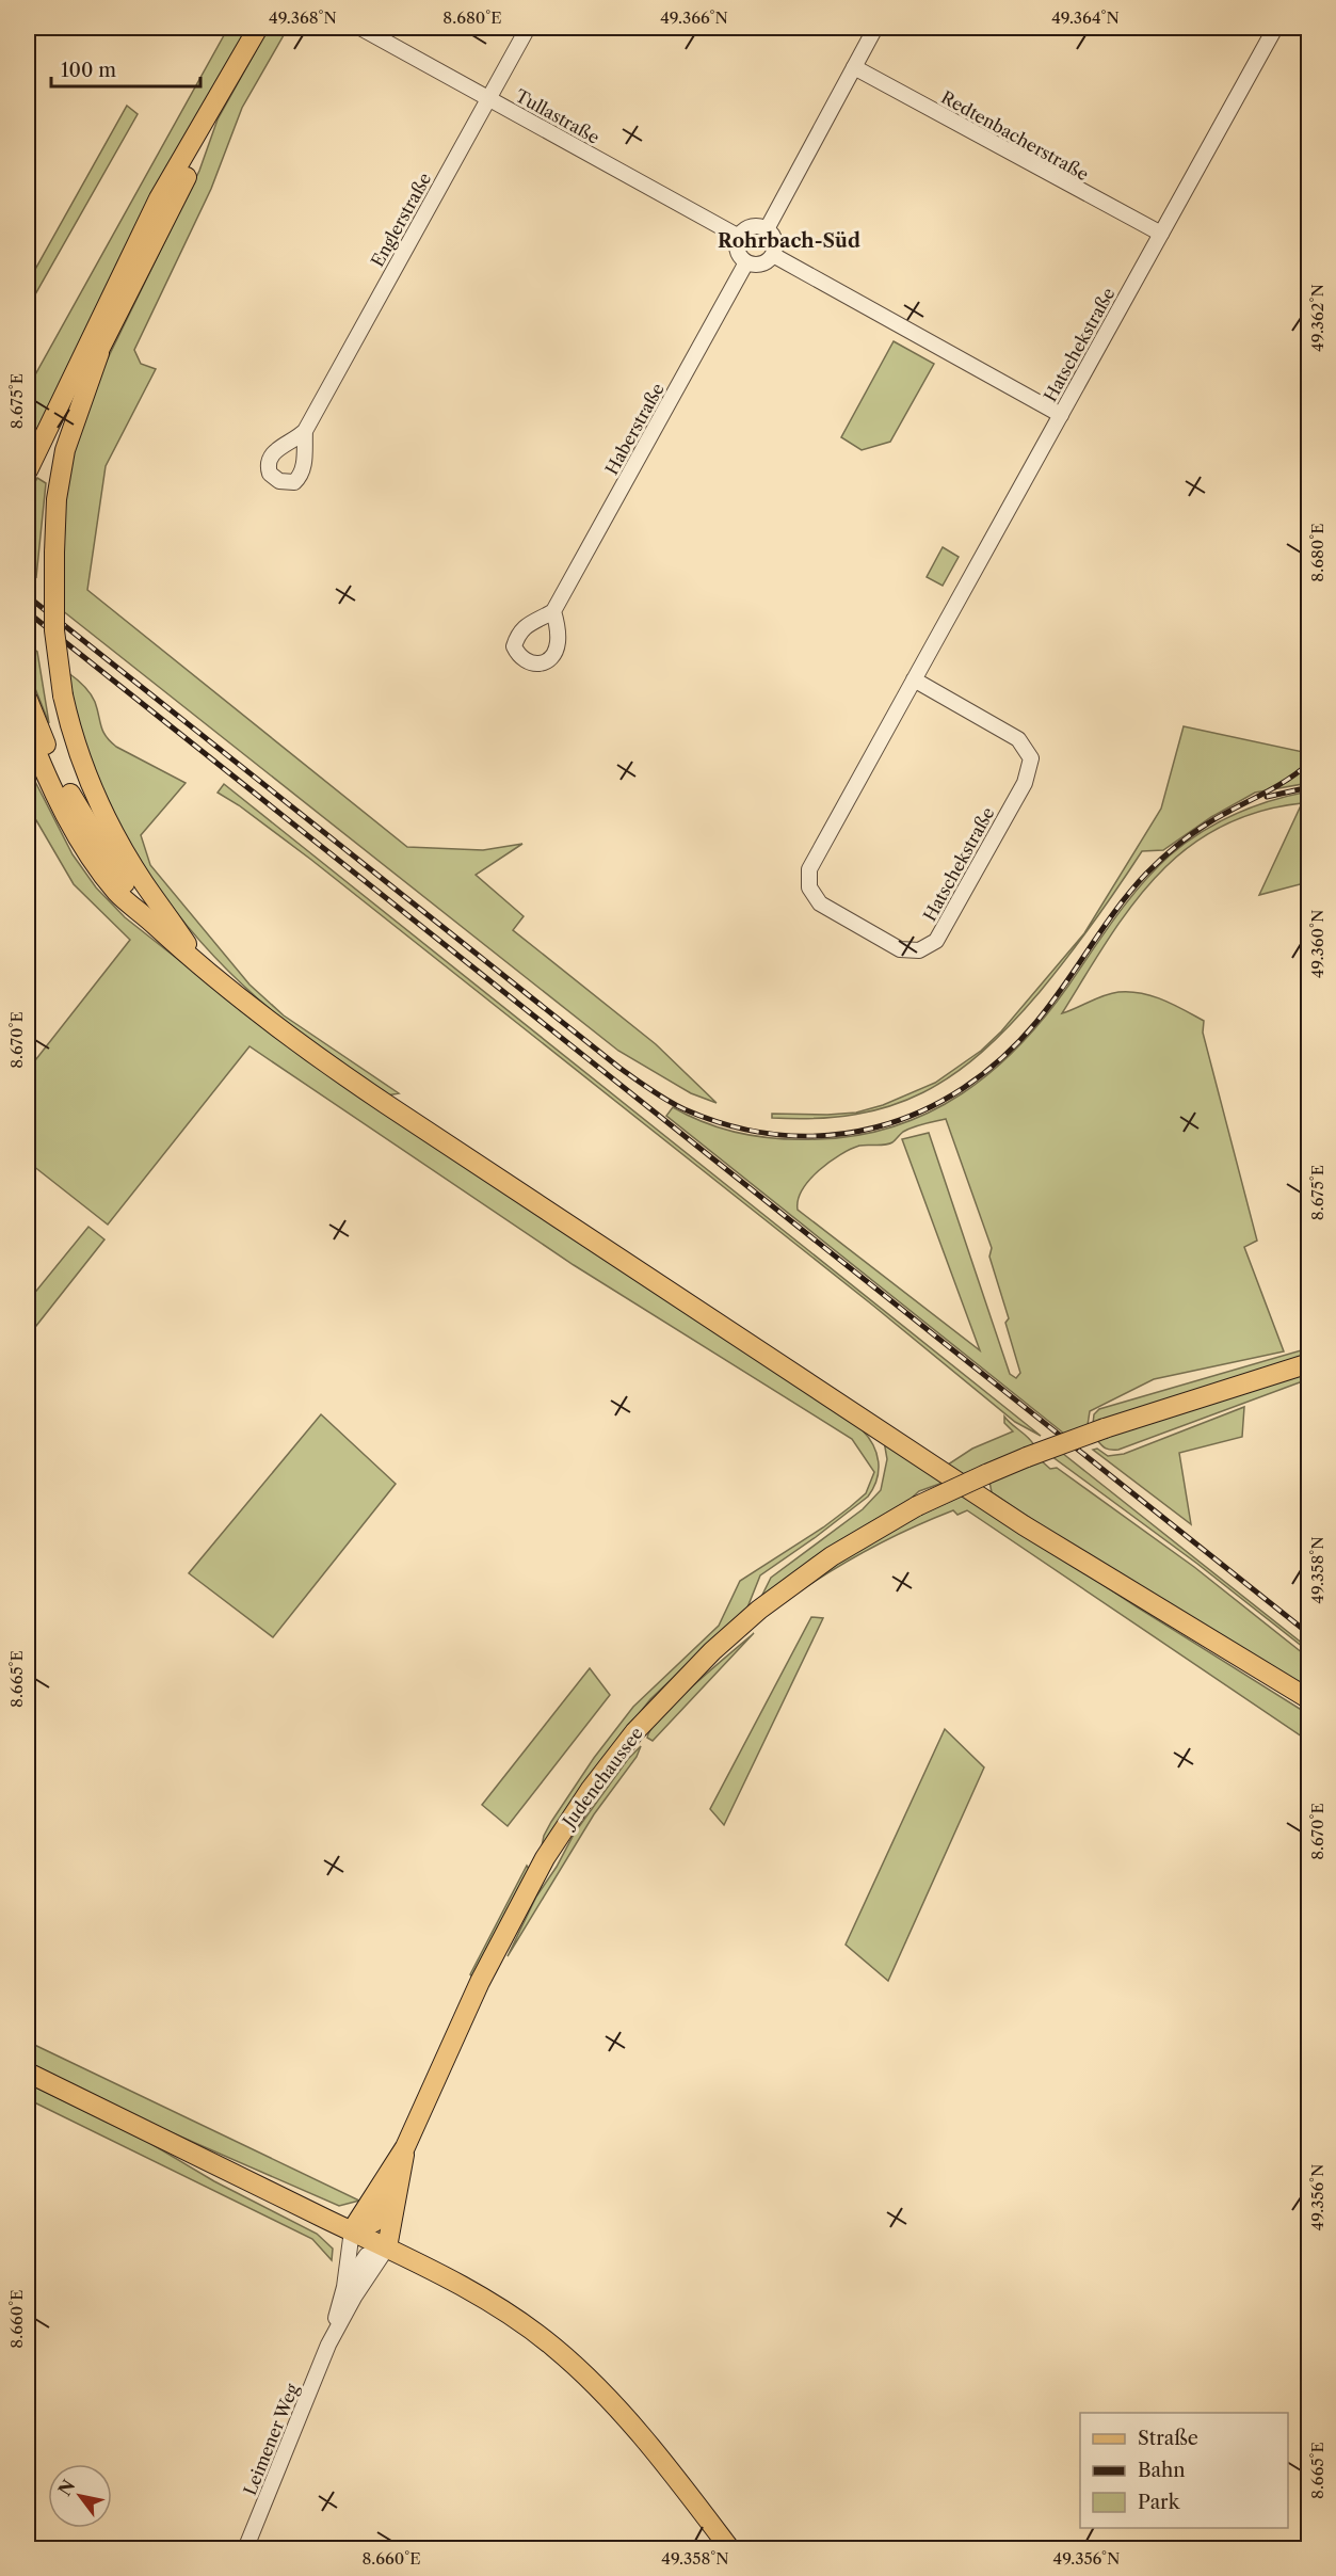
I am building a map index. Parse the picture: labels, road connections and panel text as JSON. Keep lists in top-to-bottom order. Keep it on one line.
{"streets":{"main road":["Judenchaussee"],"street":["Tullastraße","Redtenbacherstraße","Englerstraße","Hatschekstraße","Haberstraße","Leimener Weg"]},"crossings":[["Tullastraße","Englerstraße"],["Tullastraße","Haberstraße"],["Redtenbacherstraße","Hatschekstraße"],["Judenchaussee","Leimener Weg"]],"districts":["Rohrbach-Süd"],"legend":["Straße","Bahn","Park"],"scale_bar":"100 m","north":"top left","coordinates":["49.368°N","8.680°E","49.366°N","49.364°N","49.362°N","8.675°E","49.360°N","8.670°E","49.358°N","8.665°E","49.356°N","8.660°E"]}
